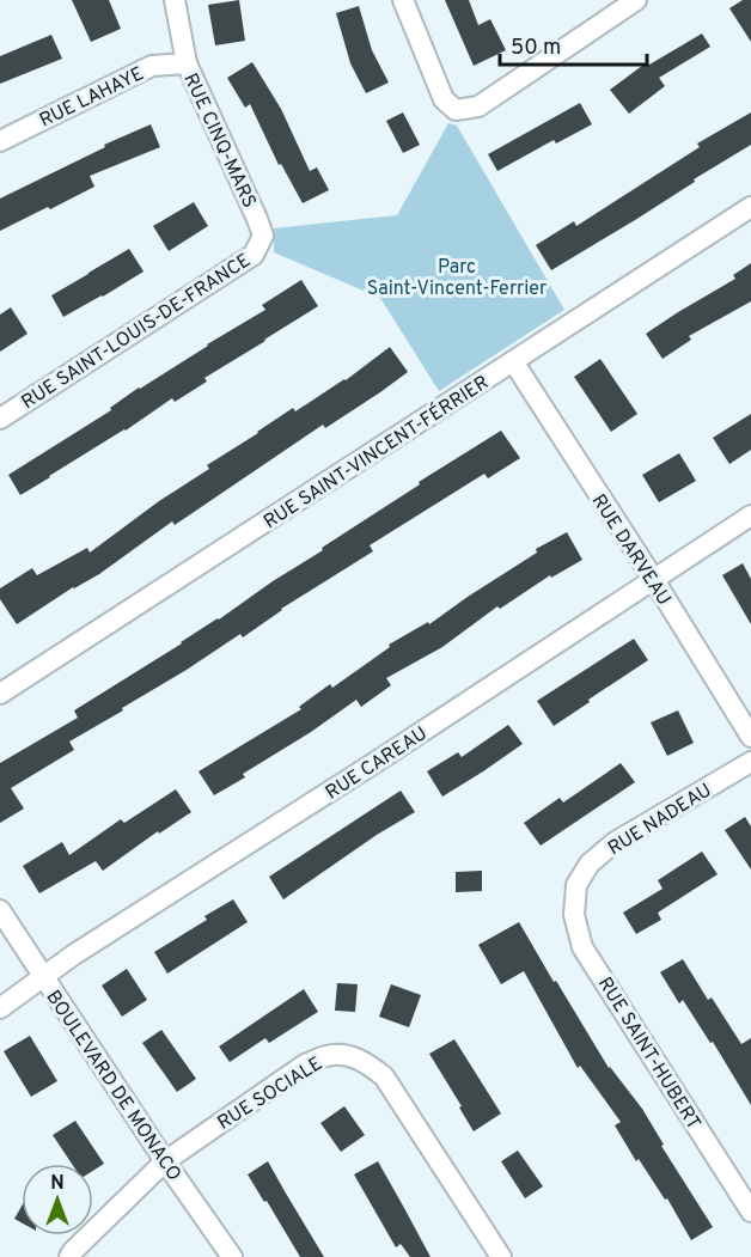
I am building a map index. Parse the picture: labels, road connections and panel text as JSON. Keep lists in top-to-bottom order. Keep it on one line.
{"streets":{"street":["RUE LAHAYE","RUE CINQ-MARS","RUE SAINT-LOUIS-DE-FRANCE","RUE SAINT-VINCENT-FÉRRIER","RUE DARVEAU","RUE CAREAU","RUE NADEAU","RUE SAINT-HUBERT","BOULEVARD DE MONACO","RUE SOCIALE"]},"crossings":[["RUE LAHAYE","RUE CINQ-MARS"],["RUE CINQ-MARS","RUE SAINT-LOUIS-DE-FRANCE"],["RUE SAINT-VINCENT-FÉRRIER","RUE DARVEAU"],["RUE DARVEAU","RUE CAREAU"],["RUE CAREAU","BOULEVARD DE MONACO"],["RUE NADEAU","RUE SAINT-HUBERT"],["BOULEVARD DE MONACO","RUE SOCIALE"]],"parks":["Parc Saint-Vincent-Ferrier"],"scale_bar":"50 m","north":"top"}
